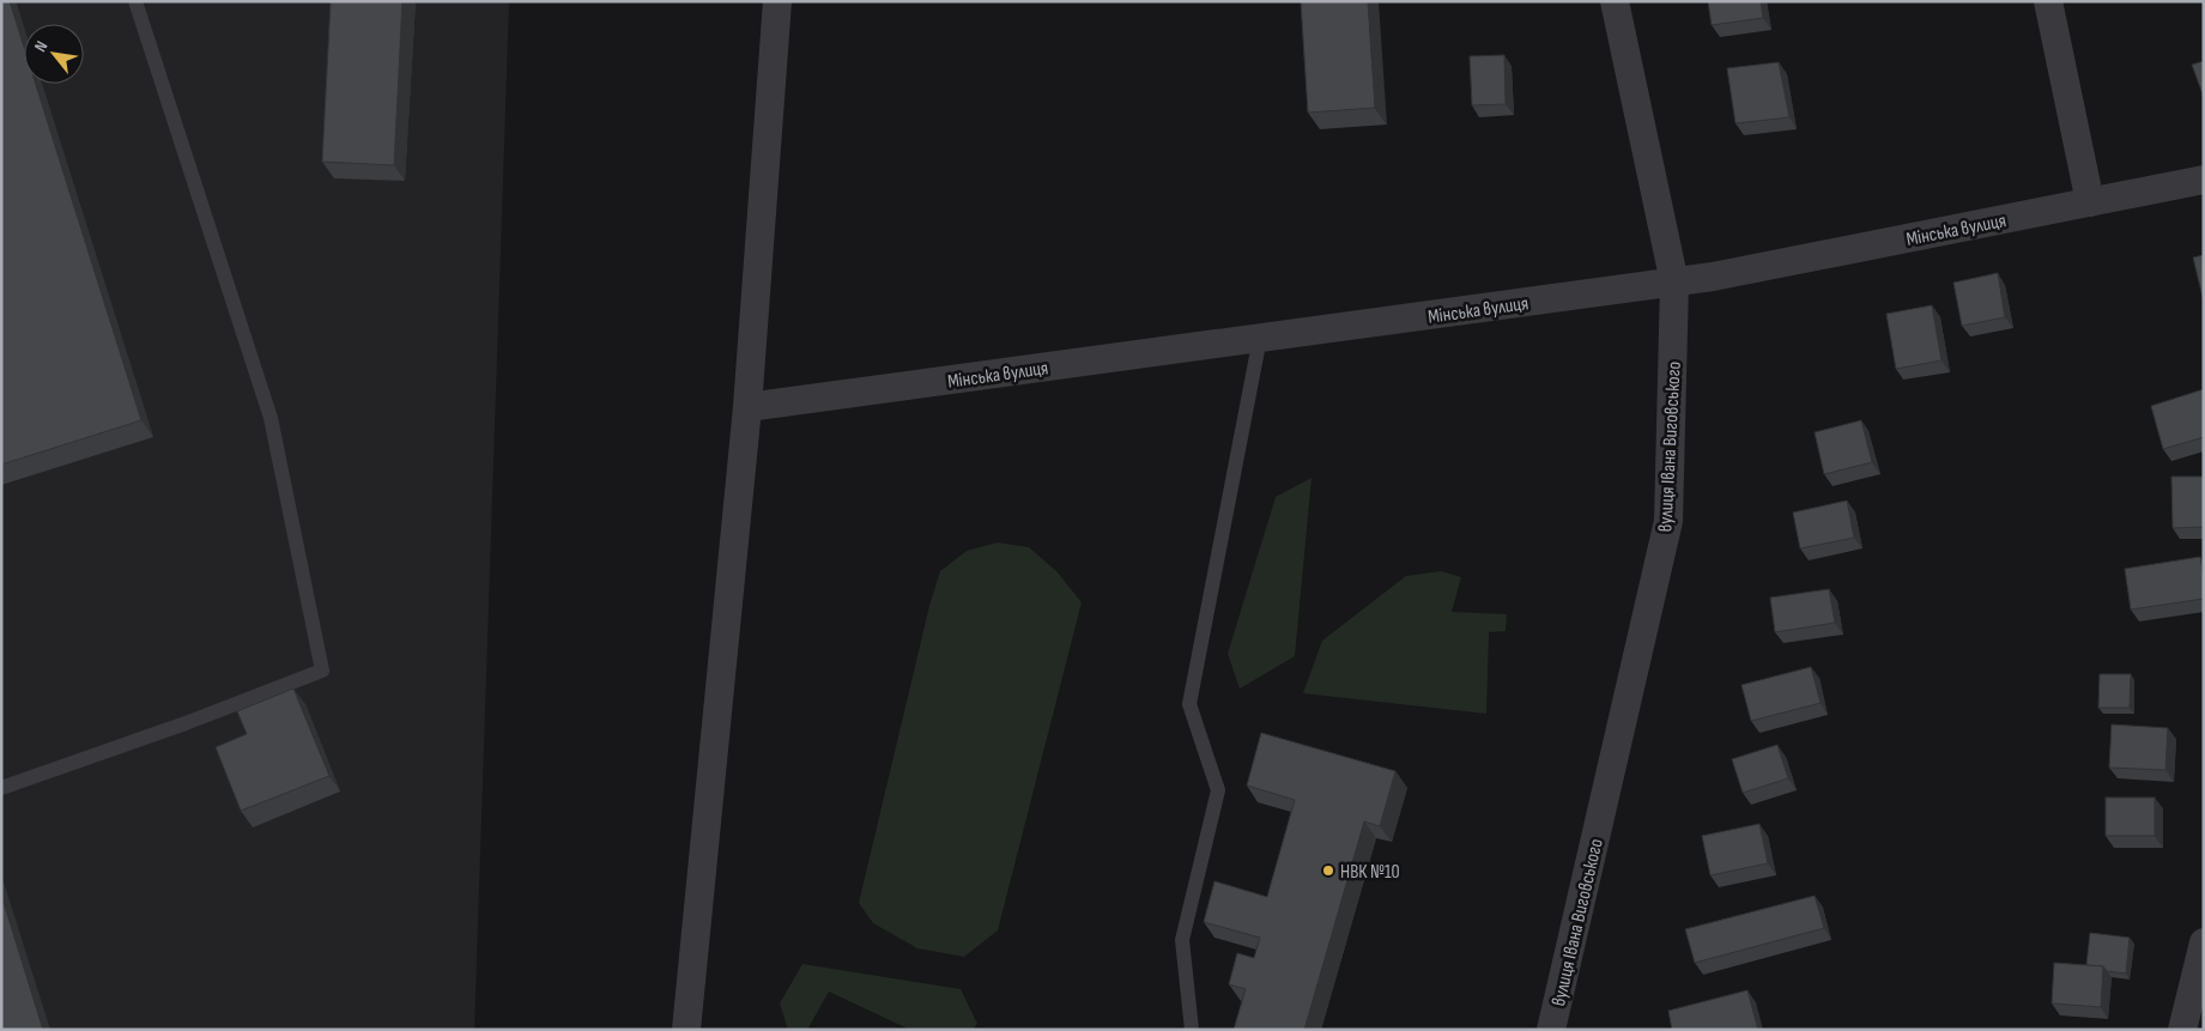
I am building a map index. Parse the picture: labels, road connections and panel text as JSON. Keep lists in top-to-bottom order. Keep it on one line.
{"streets":{"street":["Мінська вулиця","вулиця Івана Виговського"]},"crossings":[["Мінська вулиця","вулиця Івана Виговського"]],"places":["НВК №10"],"north":"top left"}
